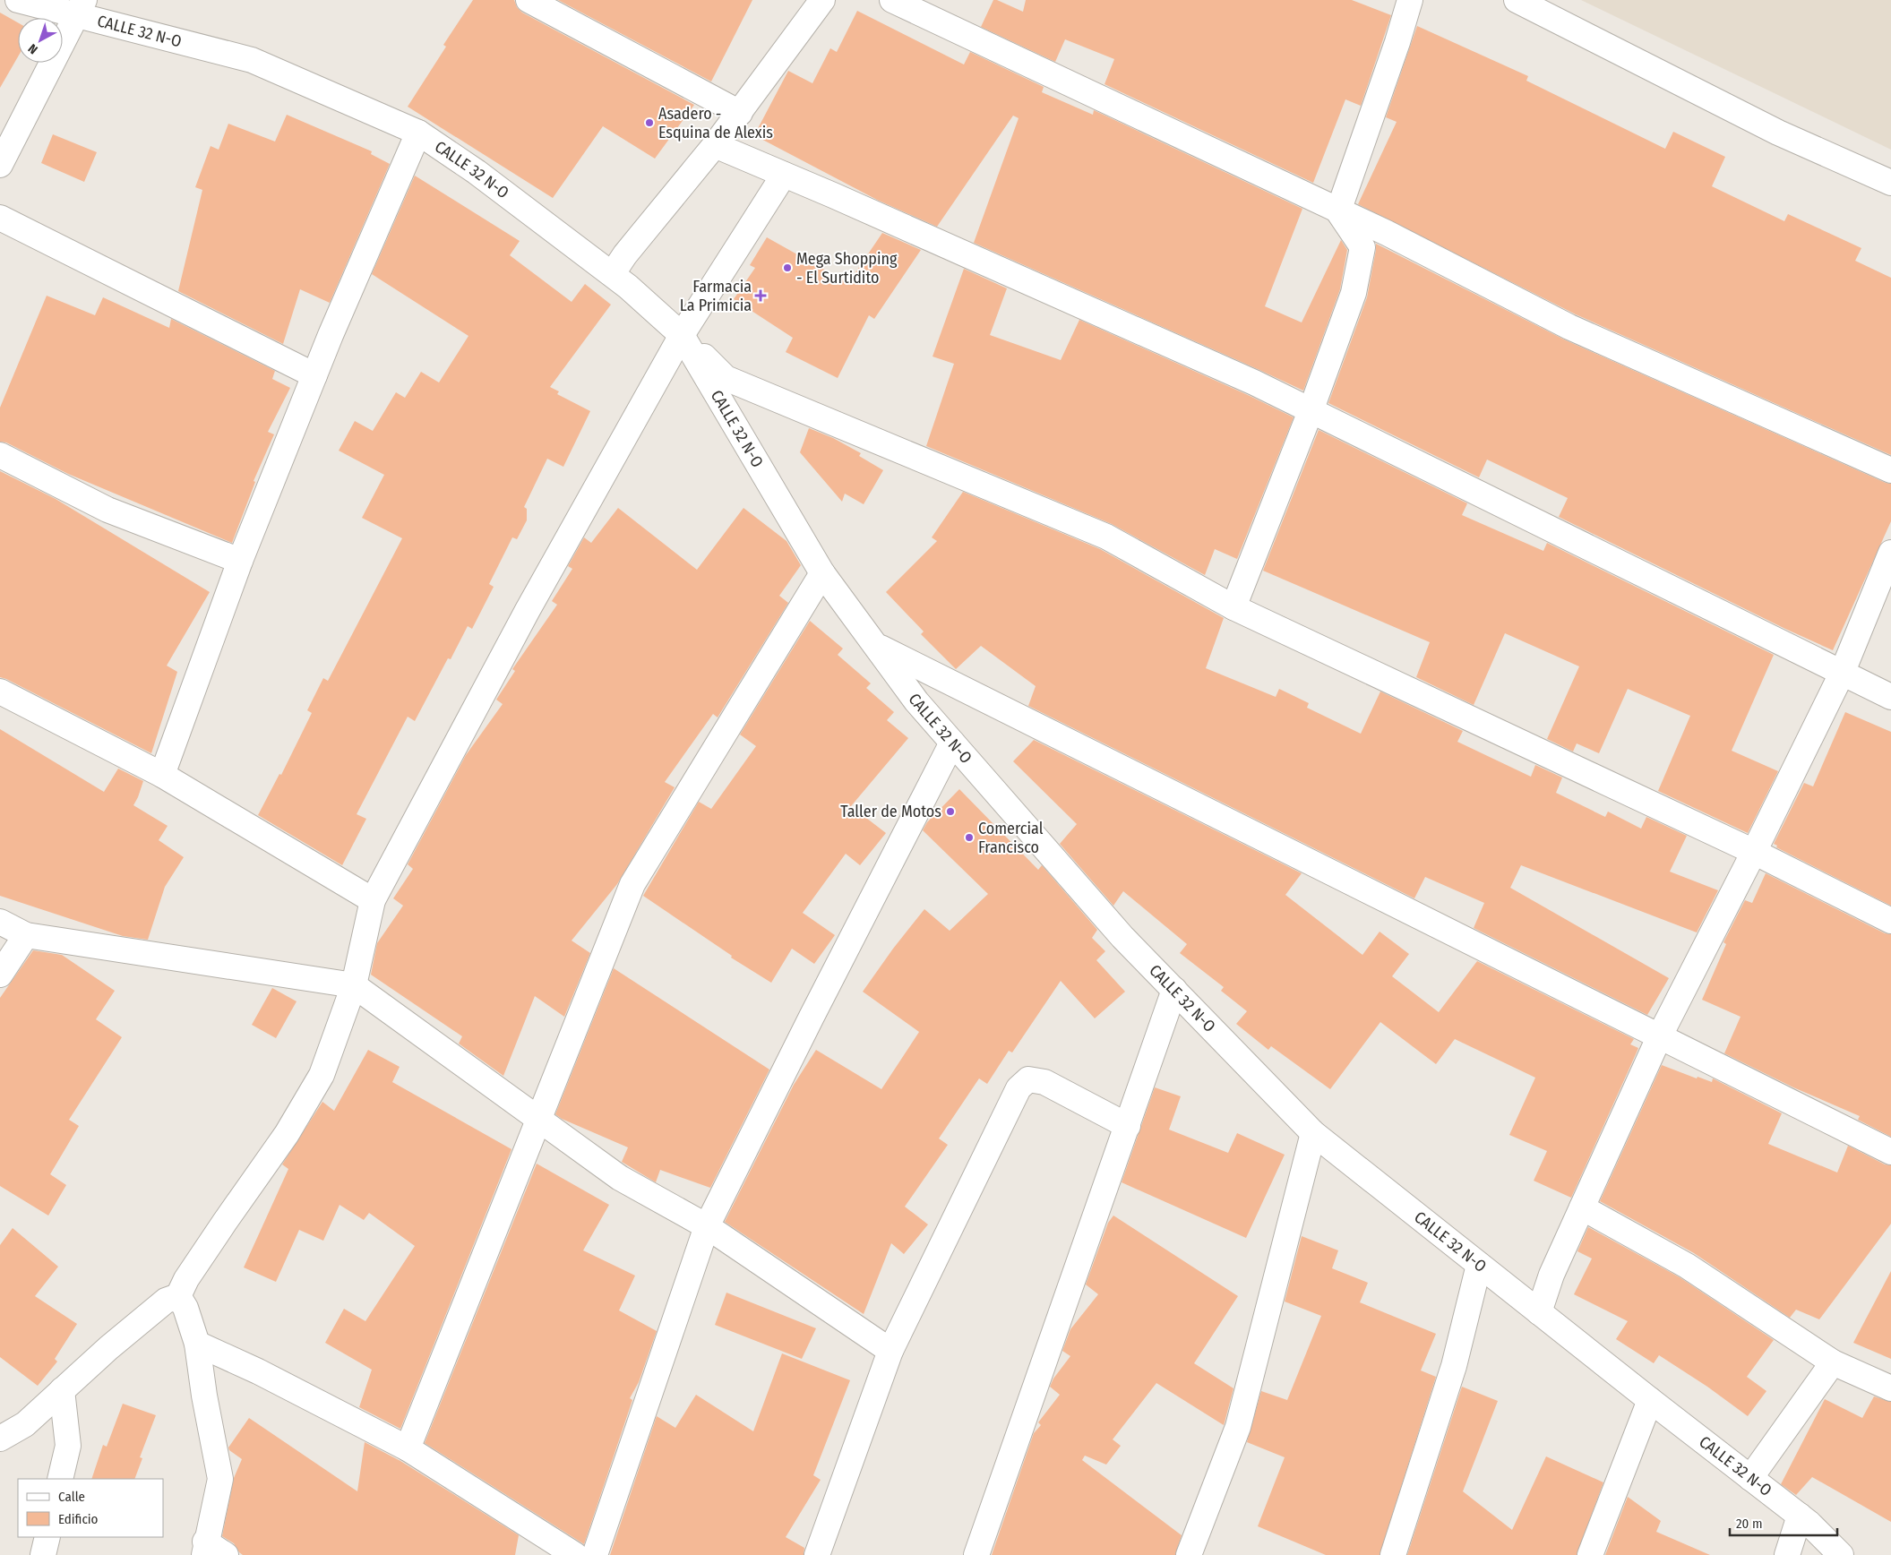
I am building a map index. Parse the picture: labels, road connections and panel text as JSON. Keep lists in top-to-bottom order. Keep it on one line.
{"streets":{"street":["CALLE 32 N-O"]},"places":{"other":["Asadero - Esquina de Alexis","Mega Shopping - El Surtidito","Taller de Motos","Comercial Francisco"],"health":["Farmacia La Primicia"]},"legend":["Calle","Edificio"],"scale_bar":"20 m","north":"bottom left"}
